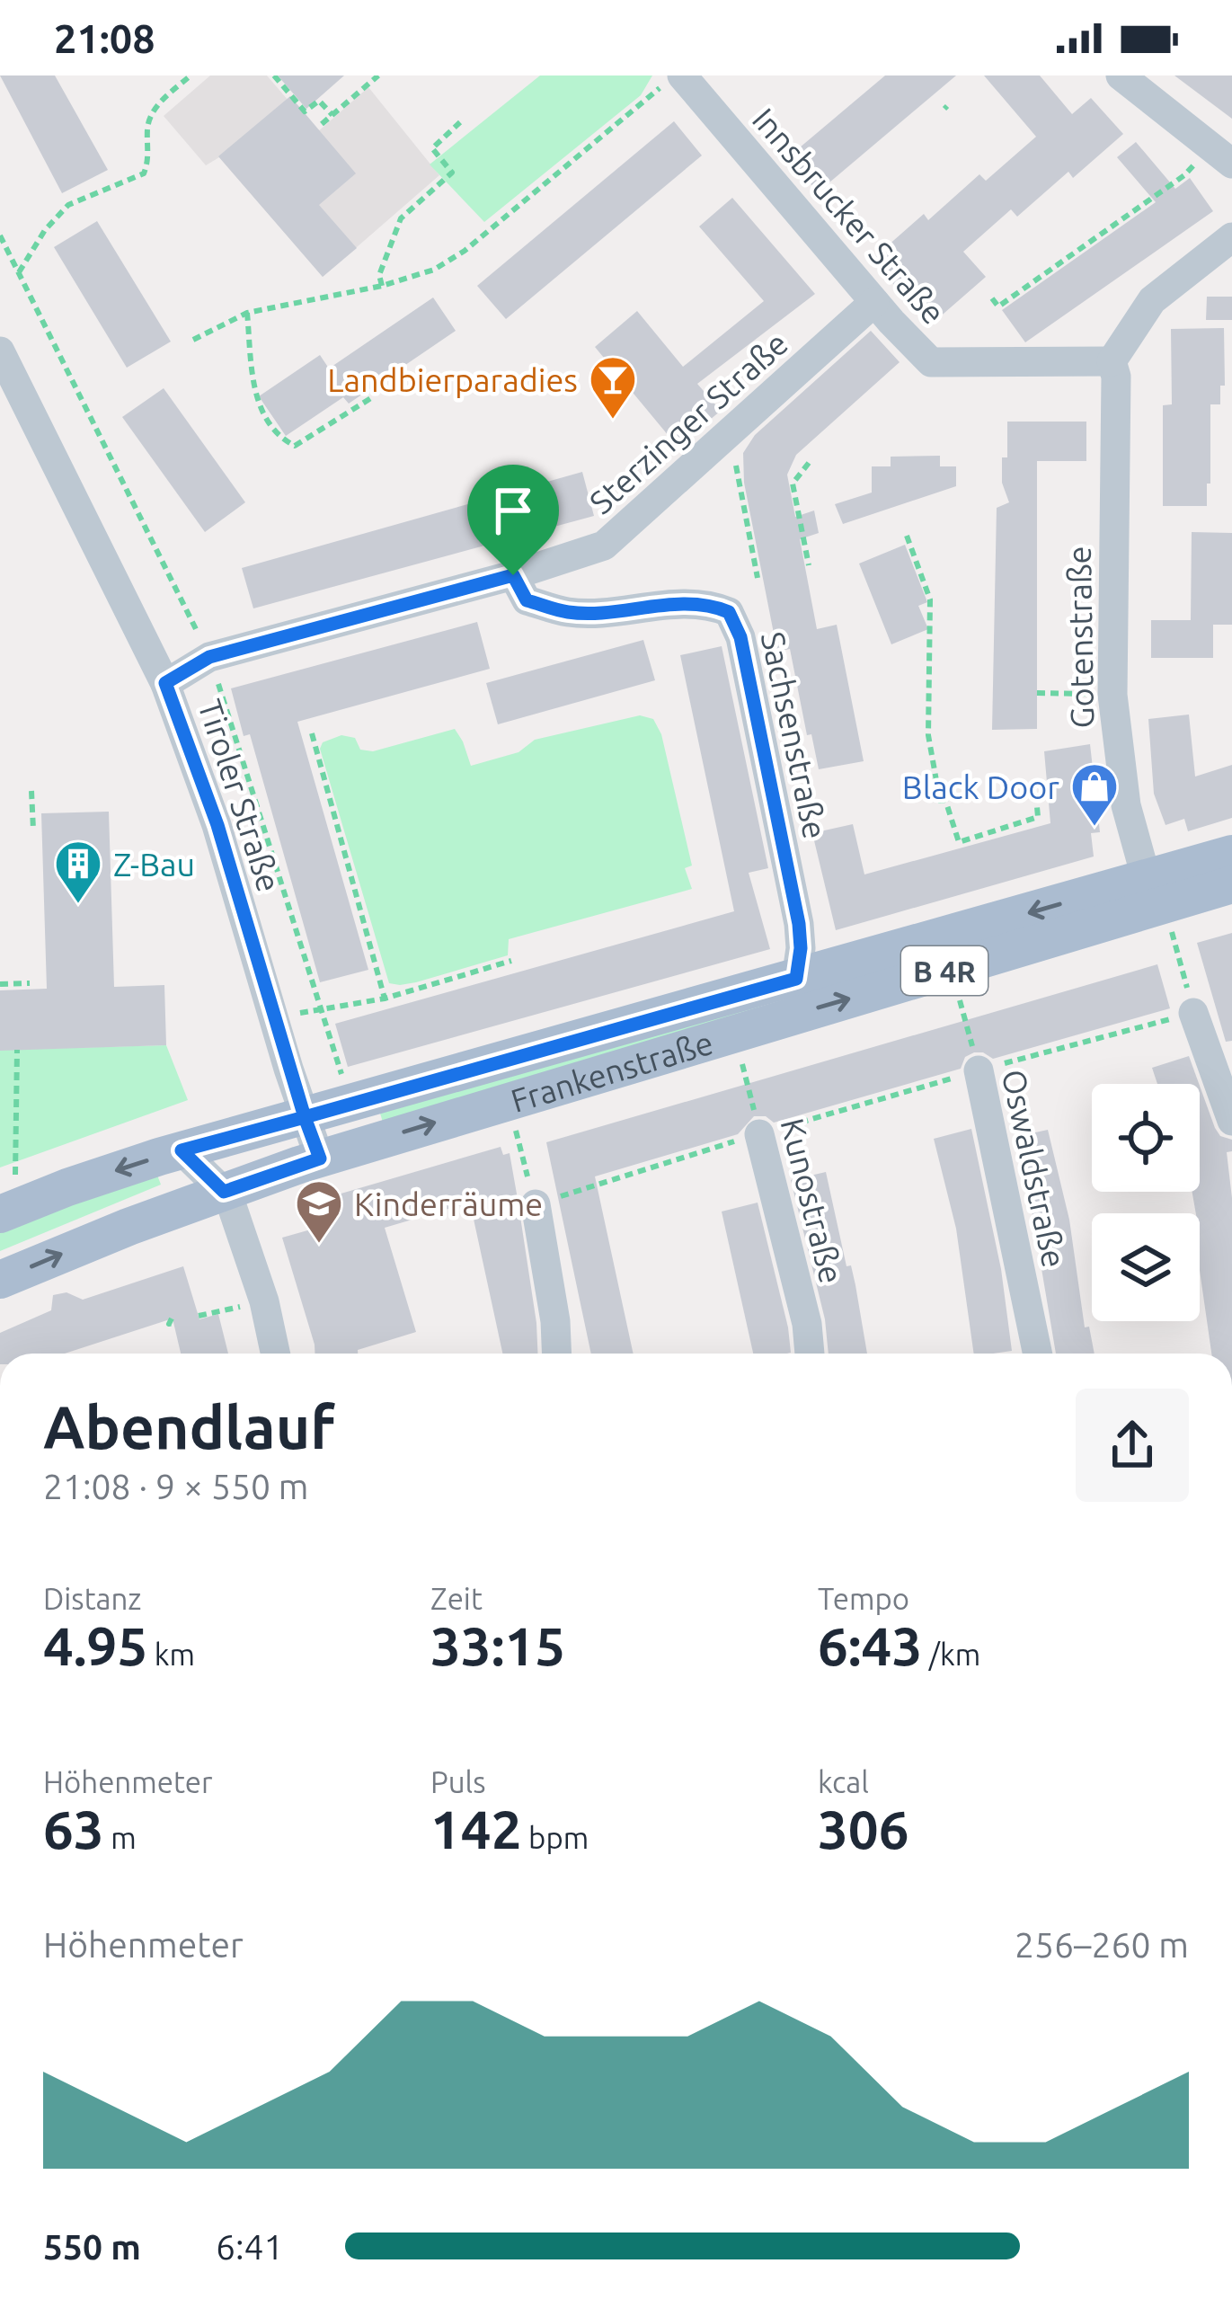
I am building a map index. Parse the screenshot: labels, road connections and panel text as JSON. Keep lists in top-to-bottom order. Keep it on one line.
{"streets":{"main road":["B 4R","Frankenstraße"],"street":["Innsbrucker Straße","Sterzinger Straße","Gotenstraße","Sachsenstraße","Tiroler Straße","Oswaldstraße","Kunostraße"]},"crossings":[["Innsbrucker Straße","Sterzinger Straße"],["Innsbrucker Straße","Gotenstraße"],["Sterzinger Straße","Sachsenstraße"],["Sterzinger Straße","Tiroler Straße"],["Gotenstraße","Frankenstraße"],["Sachsenstraße","Frankenstraße"],["Tiroler Straße","Frankenstraße"]],"places":{"bar":["Landbierparadies"],"shop":["Black Door"],"building":["Z-Bau"],"school or university":["Kinderräume"]},"page":{"status":"21:08","heading":["Abendlauf","21:08 · 9 × 550 m"],"stats":[["Distanz","4.95 km"],["Zeit","33:15"],["Tempo","6:43 /km"],["Höhenmeter","63 m"],["Puls","142 bpm"],["kcal","306"]],"chart":["Höhenmeter","256–260 m"],"list":[{"name":"550 m","note":"6:41"}]}}
